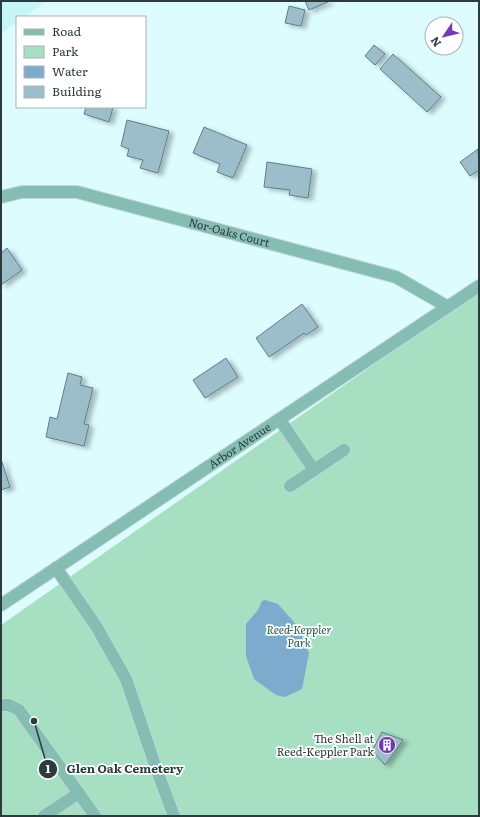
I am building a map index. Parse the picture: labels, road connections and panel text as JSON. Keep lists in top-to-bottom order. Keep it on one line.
{"streets":{"street":["Nor-Oaks Court","Arbor Avenue"]},"crossings":[["Nor-Oaks Court","Arbor Avenue"]],"parks":["Reed-Keppler Park"],"places":{"other":["Glen Oak Cemetery"],"building":["The Shell at Reed-Keppler Park"]},"legend":["Road","Park","Water","Building"],"north":"bottom left"}
